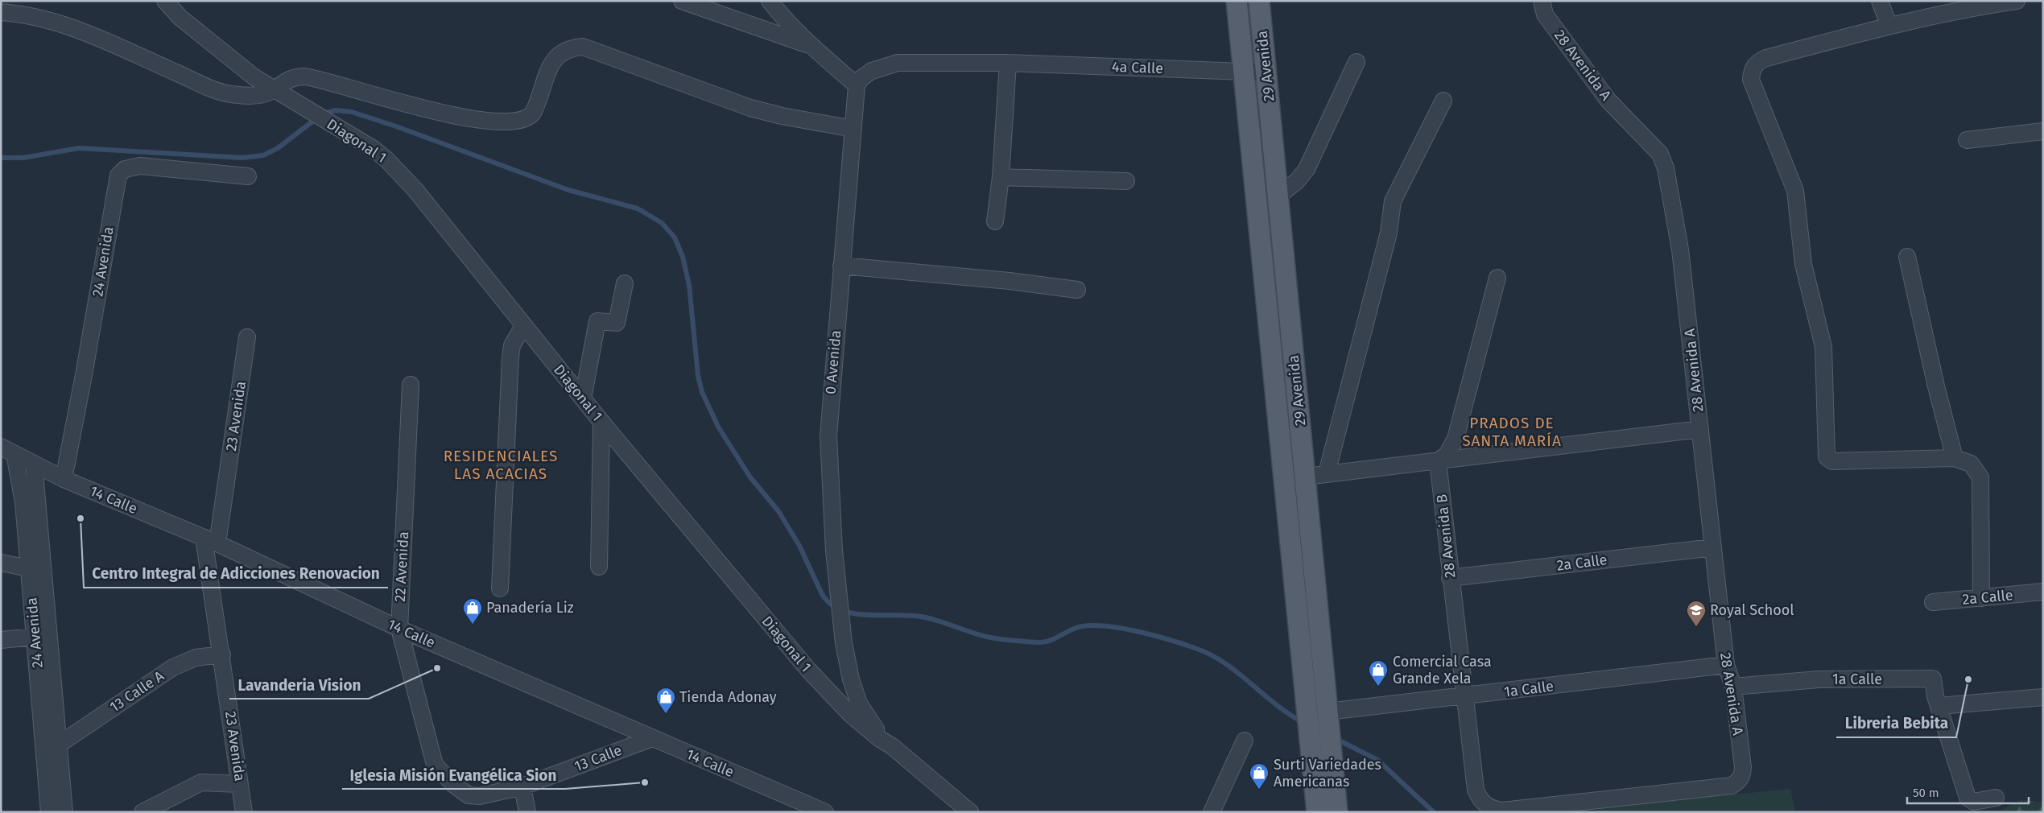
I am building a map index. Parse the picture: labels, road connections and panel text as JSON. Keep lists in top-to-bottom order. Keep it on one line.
{"streets":{"main road":["29 Avenida"],"street":["28 Avenida A","4a Calle","Diagonal 1","24 Avenida","0 Avenida","23 Avenida","14 Calle","28 Avenida B","2a Calle","22 Avenida","1a Calle","13 Calle A","13 Calle"]},"crossings":[["28 Avenida A","28 Avenida B"],["28 Avenida A","2a Calle"],["28 Avenida A","1a Calle"],["29 Avenida","4a Calle"],["29 Avenida","1a Calle"],["4a Calle","0 Avenida"],["Diagonal 1","0 Avenida"],["24 Avenida","14 Calle"],["24 Avenida","13 Calle A"],["23 Avenida","14 Calle"],["23 Avenida","13 Calle A"],["14 Calle","22 Avenida"],["14 Calle","13 Calle"],["28 Avenida B","2a Calle"],["28 Avenida B","1a Calle"],["22 Avenida","13 Calle"]],"districts":["PRADOS DE SANTA MARÍA","RESIDENCIALES LAS ACACIAS"],"places":{"other":["Centro Integral de Adicciones Renovacion","Lavanderia Vision","Libreria Bebita","Iglesia Misión Evangélica Sion"],"shop":["Panadería Liz","Comercial Casa Grande Xela","Tienda Adonay","Surti Variedades Americanas"],"school or university":["Royal School"]},"scale_bar":"50 m"}
